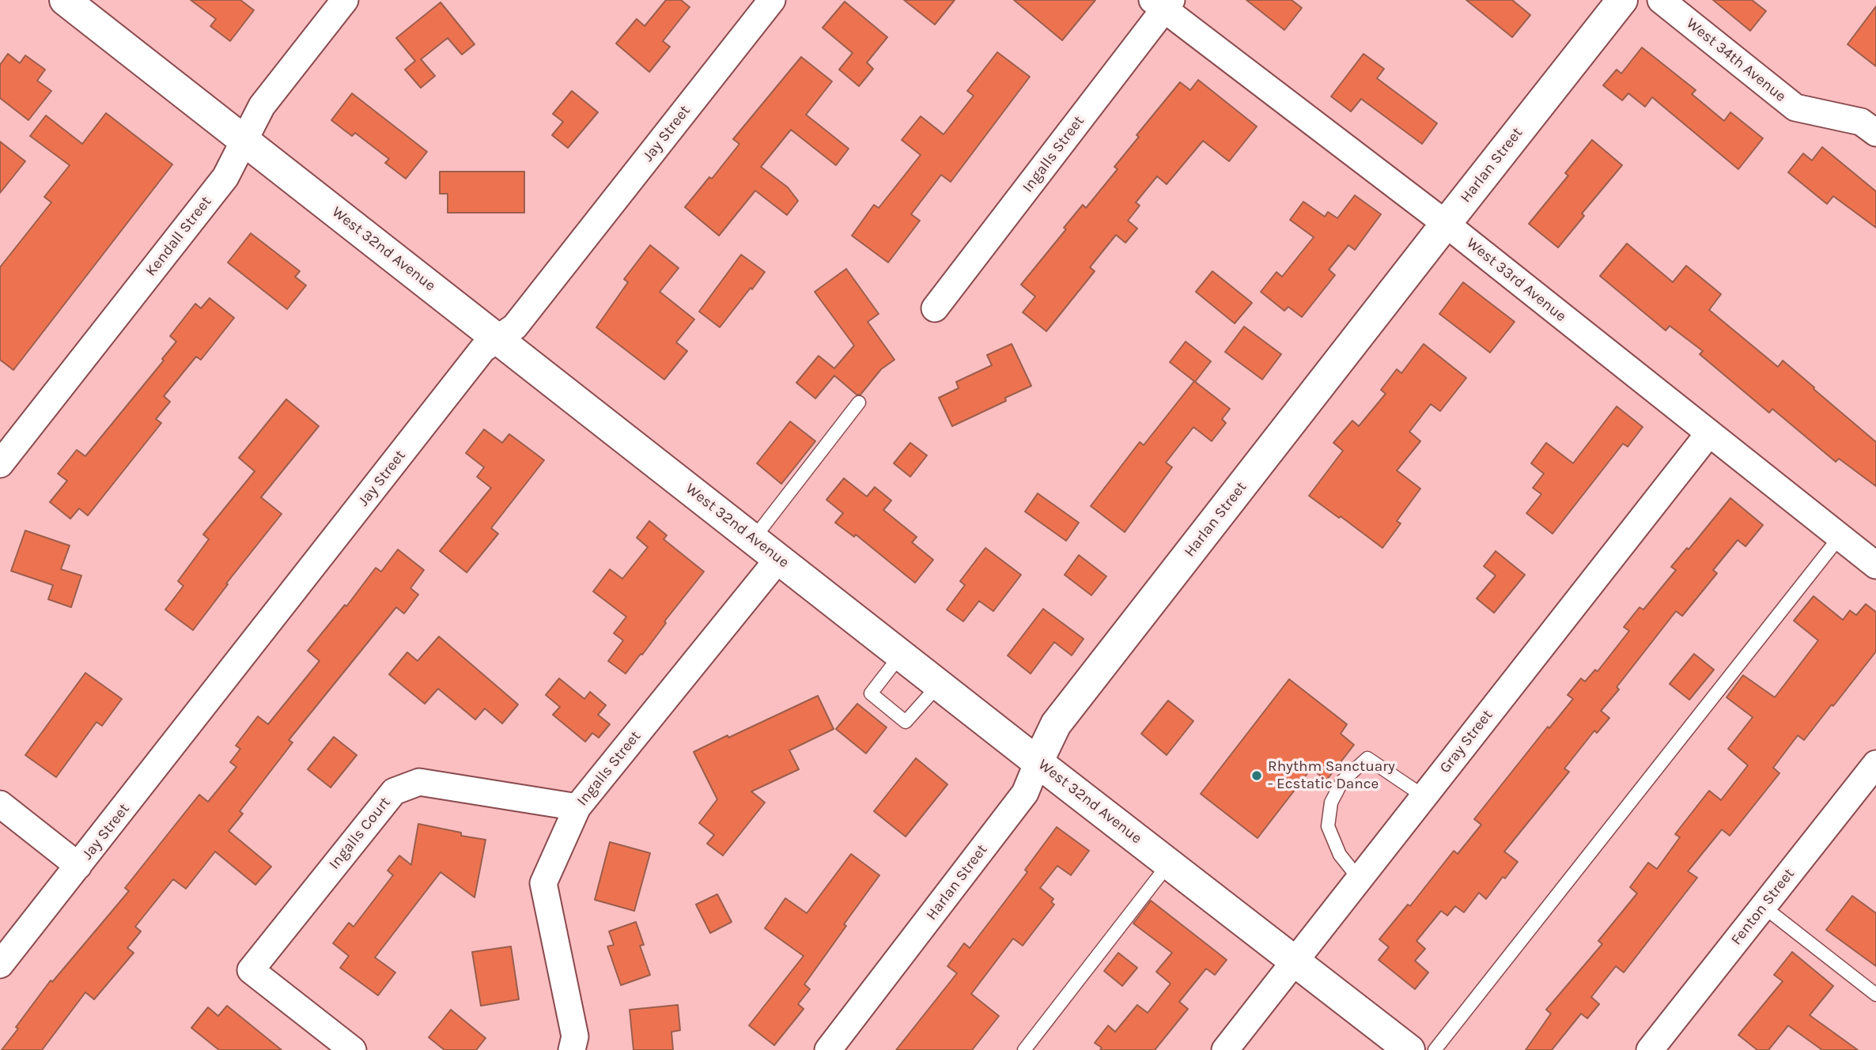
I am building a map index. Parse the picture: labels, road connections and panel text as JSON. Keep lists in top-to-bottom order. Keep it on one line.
{"streets":{"street":["West 34th Avenue","Jay Street","Ingalls Street","Harlan Street","Kendall Street","West 32nd Avenue","West 33rd Avenue","Gray Street","Ingalls Court","Fenton Street"]},"crossings":[["Jay Street","West 32nd Avenue"],["Ingalls Street","West 32nd Avenue"],["Ingalls Street","West 33rd Avenue"],["Ingalls Street","Ingalls Court"],["Harlan Street","West 32nd Avenue"],["Harlan Street","West 33rd Avenue"],["Kendall Street","West 32nd Avenue"],["West 32nd Avenue","Gray Street"],["West 33rd Avenue","Gray Street"]],"places":["Rhythm Sanctuary - Ecstatic Dance"]}
